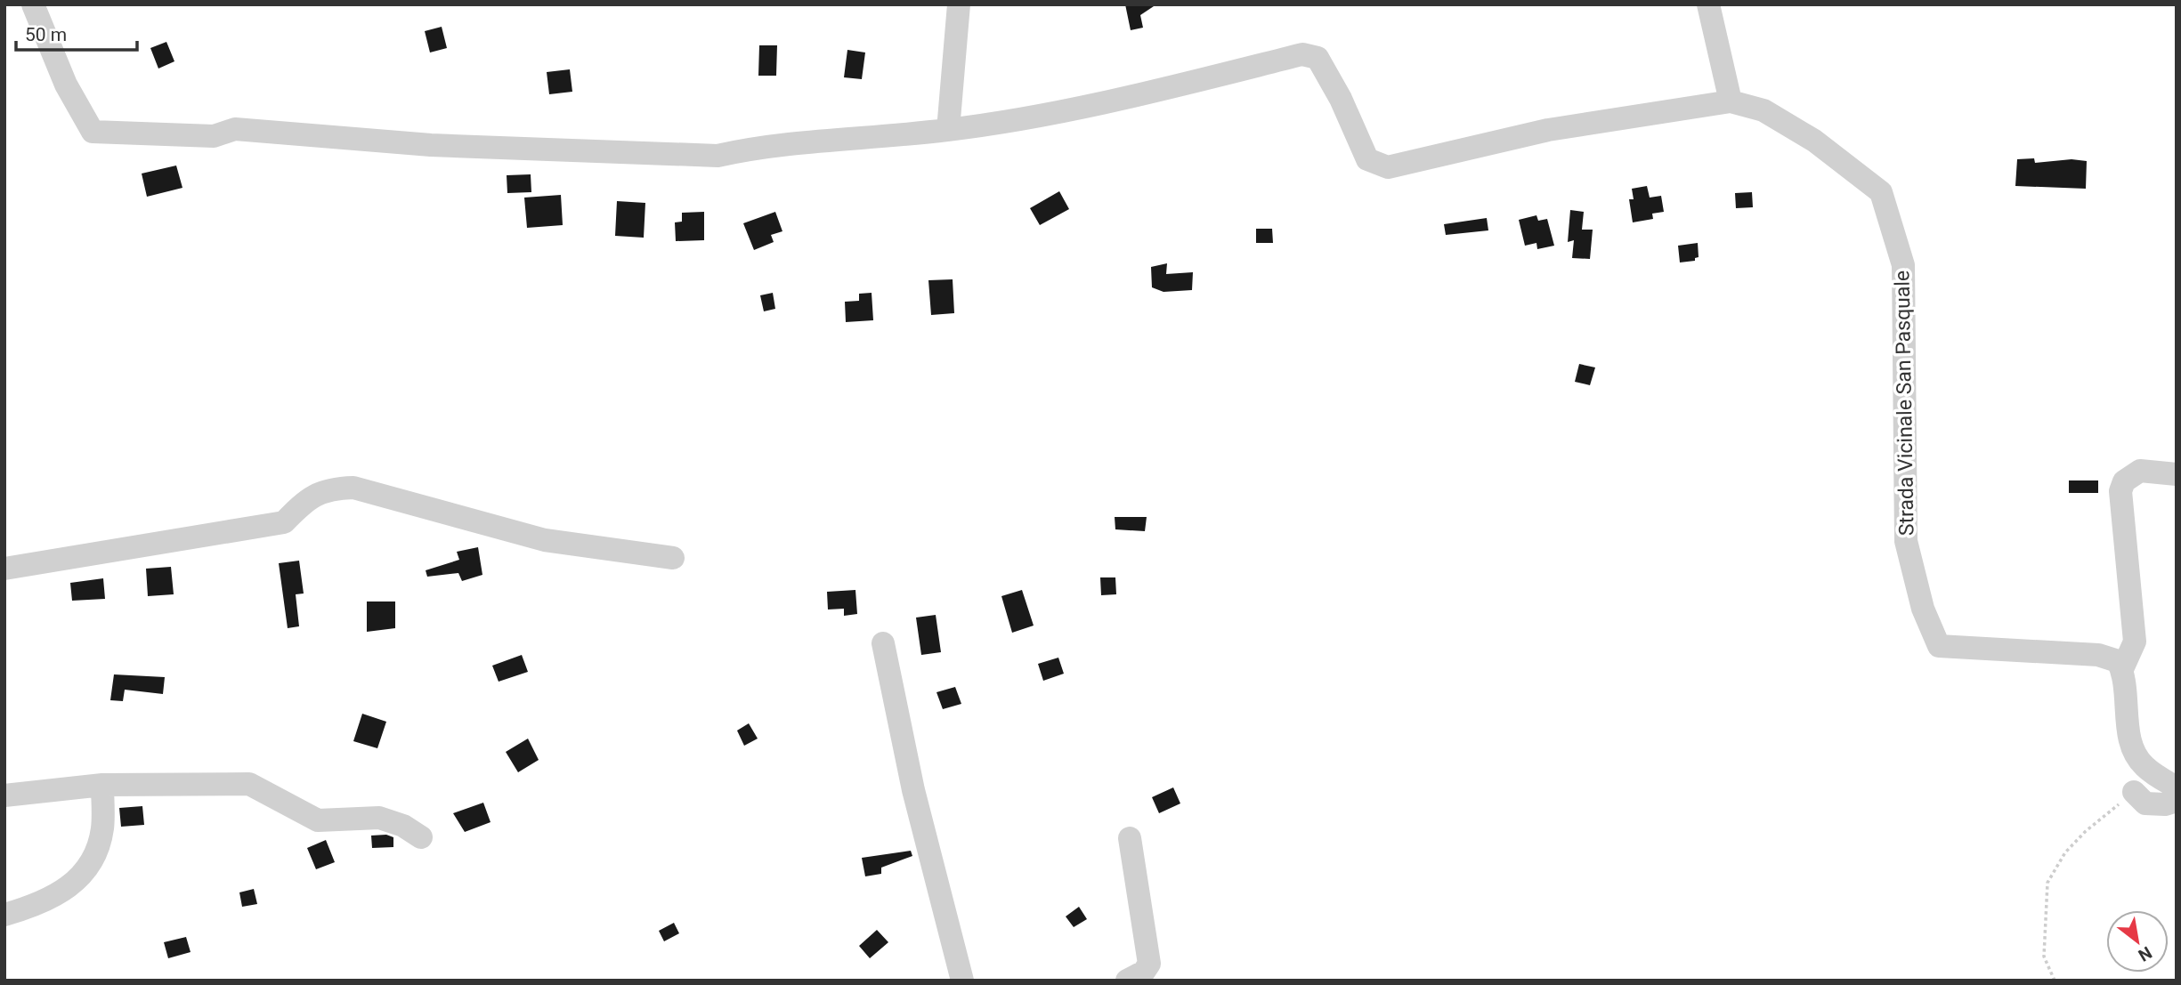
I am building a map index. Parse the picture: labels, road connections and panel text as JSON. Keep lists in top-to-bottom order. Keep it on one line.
{"streets":{"street":["Strada Vicinale San Pasquale"]},"scale_bar":"50 m","north":"bottom right"}
